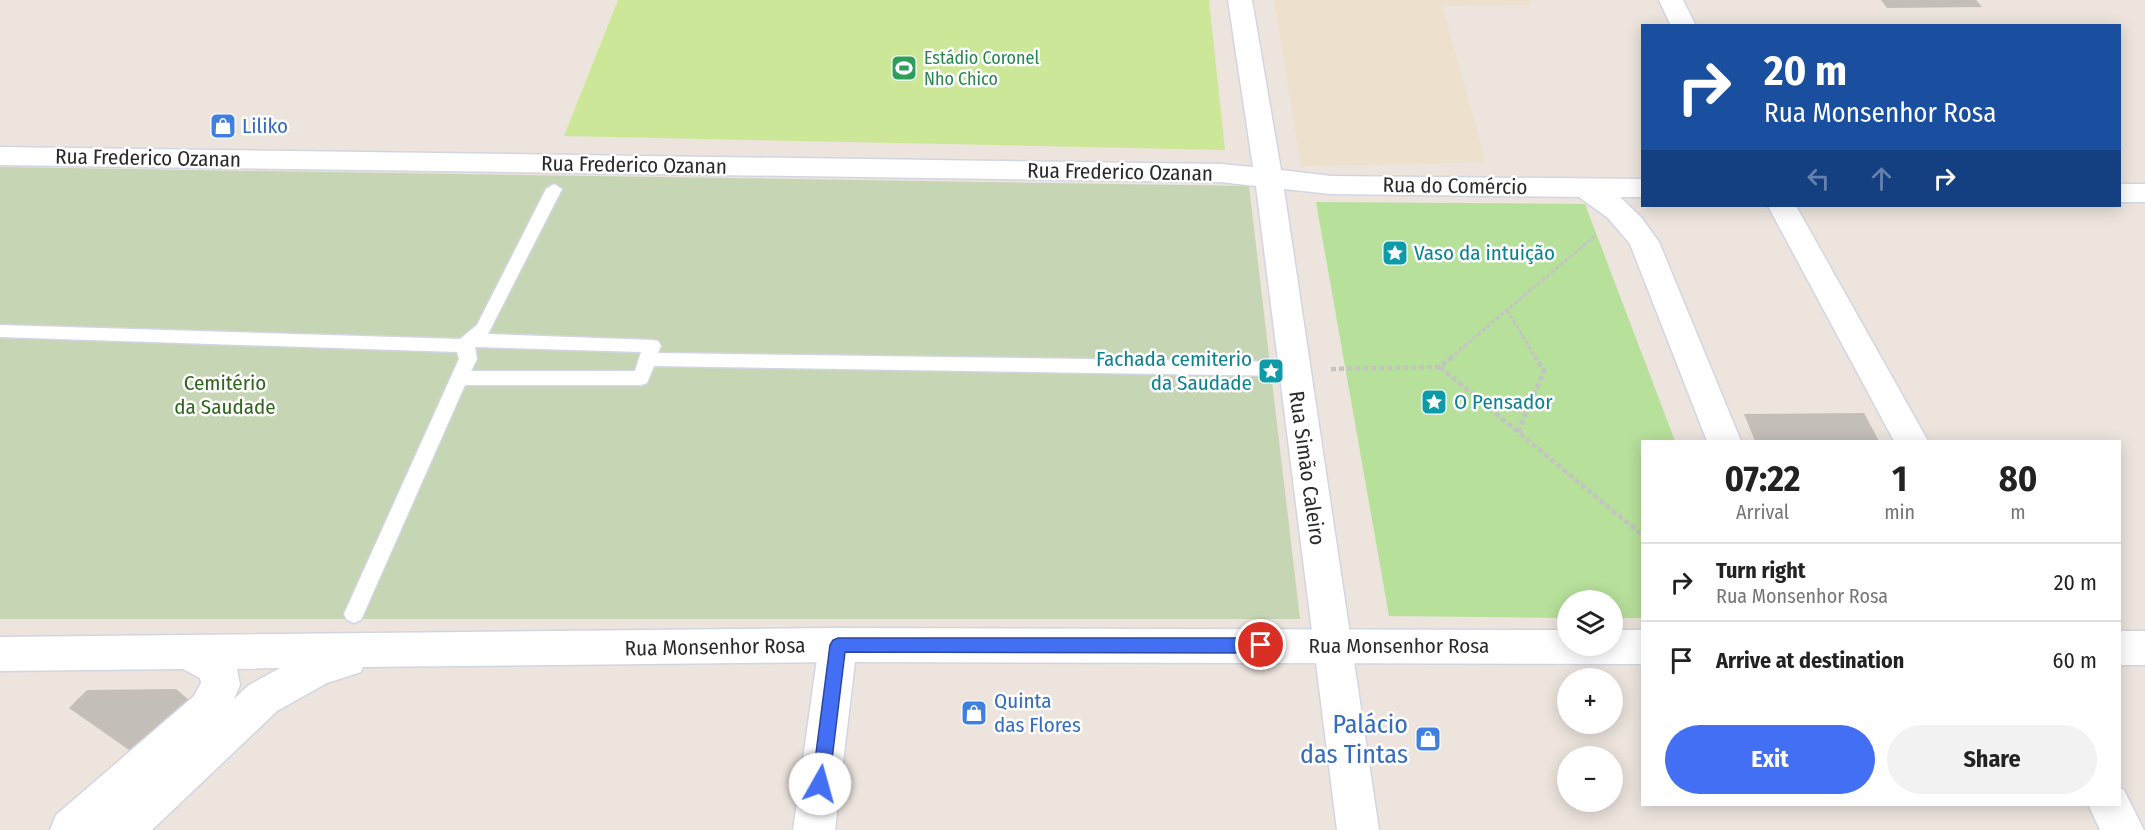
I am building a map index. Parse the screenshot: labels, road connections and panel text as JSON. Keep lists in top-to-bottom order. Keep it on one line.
{"streets":{"street":["Rua Frederico Ozanan","Rua do Comércio","Rua Simão Caleiro","Rua Monsenhor Rosa"]},"crossings":[["Rua Frederico Ozanan","Rua do Comércio"],["Rua Frederico Ozanan","Rua Simão Caleiro"],["Rua do Comércio","Rua Simão Caleiro"],["Rua Simão Caleiro","Rua Monsenhor Rosa"]],"parks":["Cemitério da Saudade"],"places":{"sports":["Estádio Coronel Nho Chico"],"shop":["Liliko","Quinta das Flores","Palácio das Tintas"],"place":["Vaso da intuição","Fachada cemiterio da Saudade","O Pensador"]},"page":{"turn":["20 m","Rua Monsenhor Rosa"],"eta":["07:22","Arrival","1","min","80","m"],"list":[{"name":"Turn right","note":"Rua Monsenhor Rosa","value":"20 m"},{"name":"Arrive at destination","value":"60 m"}],"map_buttons":["+","−"],"buttons":["Exit","Share"]}}
